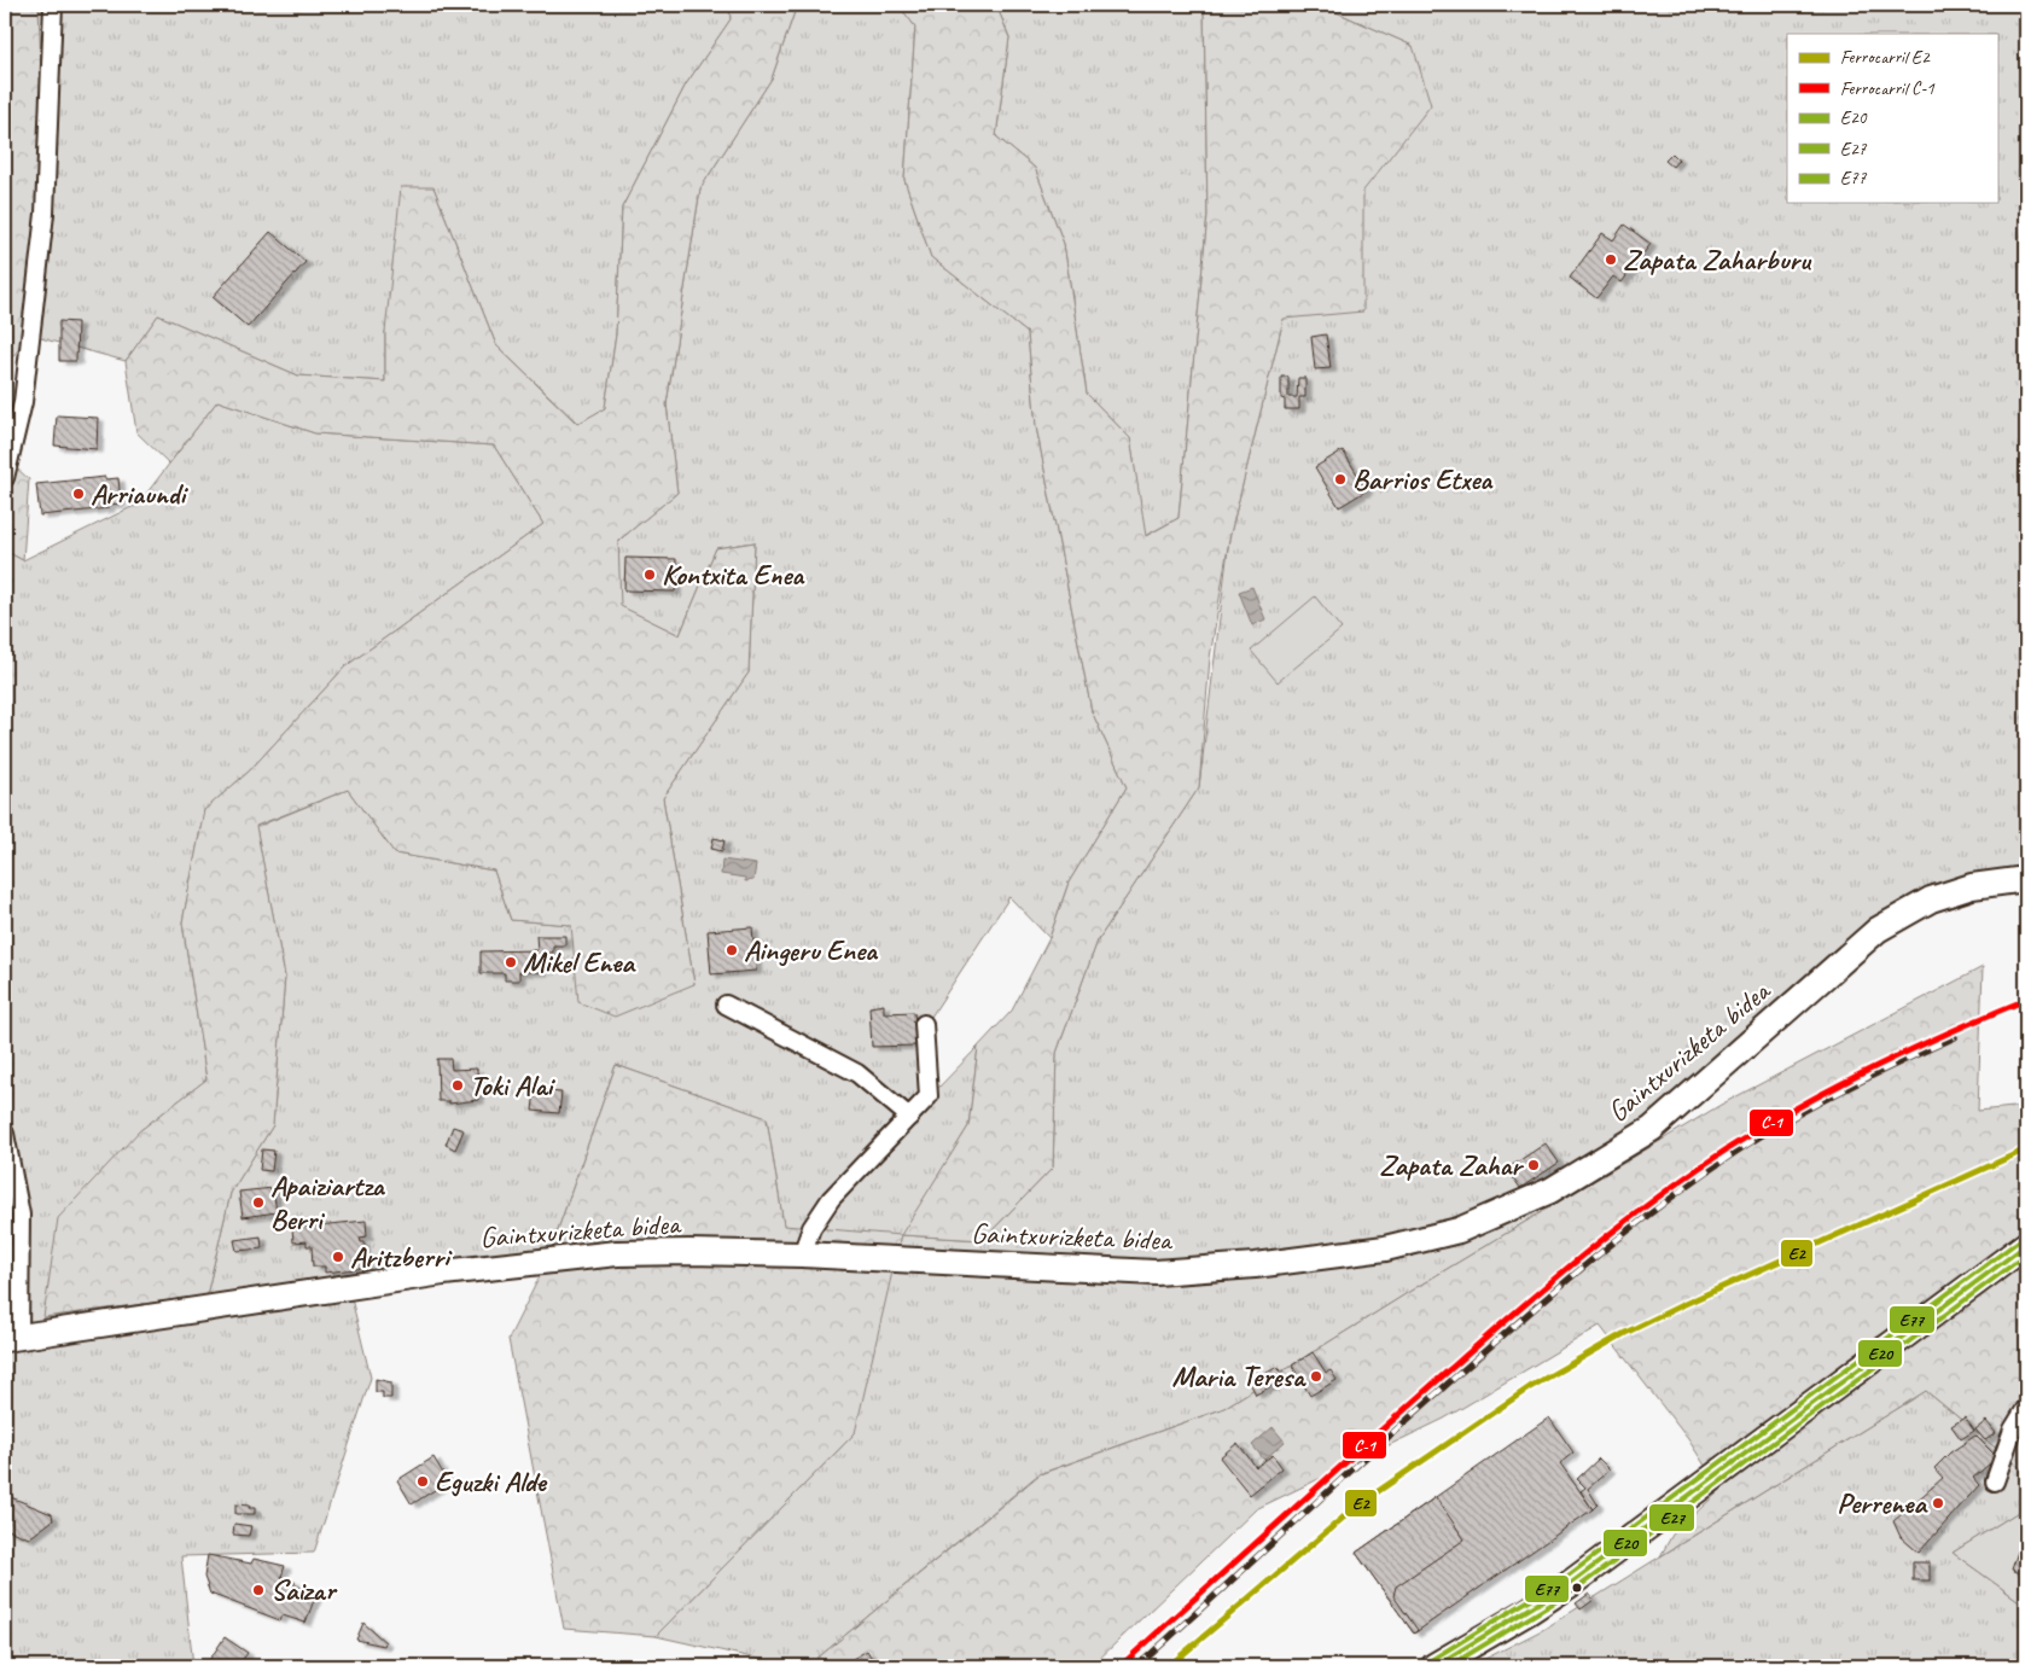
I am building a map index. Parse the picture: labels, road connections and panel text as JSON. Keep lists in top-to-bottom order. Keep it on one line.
{"streets":{"main road":["Gaintxurizketa bidea"]},"places":["Zapata Zaharburu","Barrios Etxea","Arriaundi","Kontxita Enea","Aingeru Enea","Mikel Enea","Toki Alai","Zapata Zahar","Apaiziartza Berri","Aritzberri","Maria Teresa","Eguzki Alde","Perrenea","Saizar"],"lines":["rail line C-1","rail line E2","transit line E77","transit line E20","transit line E27"],"legend":["Ferrocarril E2","Ferrocarril C-1","E20","E27","E77"]}
